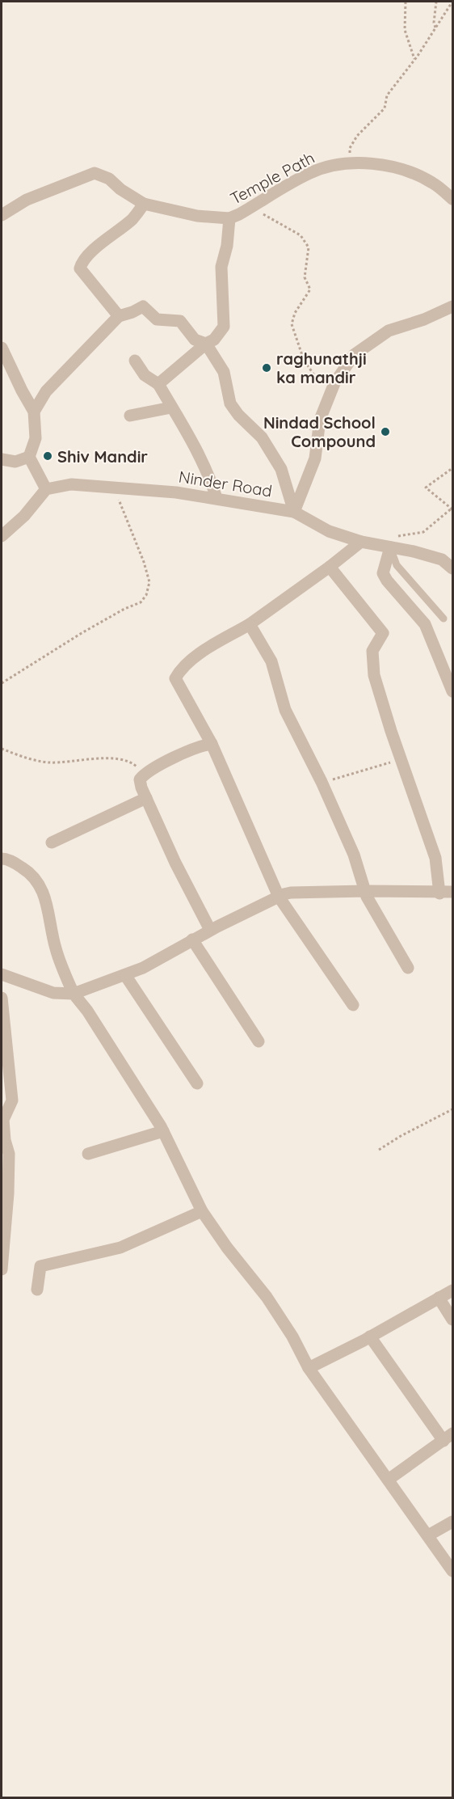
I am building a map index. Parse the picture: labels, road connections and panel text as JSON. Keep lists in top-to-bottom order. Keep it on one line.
{"streets":{"street":["Temple Path","Ninder Road"]},"places":["raghunathji ka mandir","Nindad School Compound","Shiv Mandir"]}
